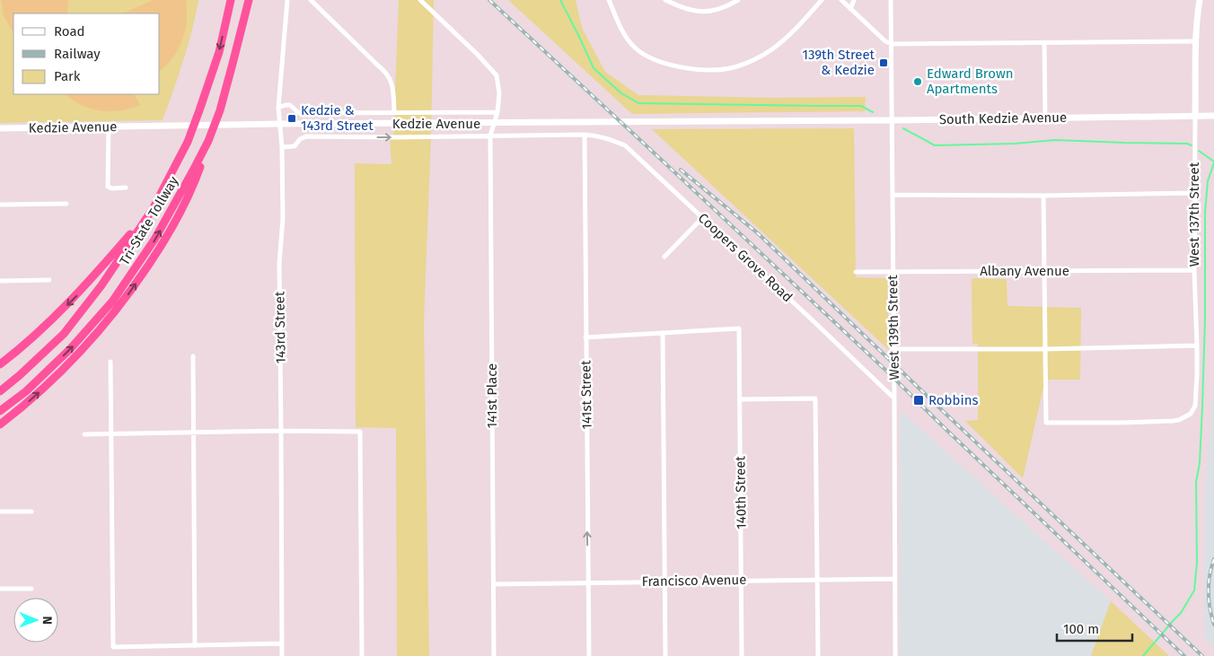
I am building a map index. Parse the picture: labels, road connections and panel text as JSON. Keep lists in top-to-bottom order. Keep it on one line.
{"streets":{"highway":["Tri-State Tollway"],"main road":["South Kedzie Avenue","Kedzie Avenue","West 137th Street"],"street":["Coopers Grove Road","Albany Avenue","143rd Street","West 139th Street","141st Street","141st Place","140th Street","Francisco Avenue"]},"crossings":[["South Kedzie Avenue","Kedzie Avenue"],["South Kedzie Avenue","West 137th Street"],["South Kedzie Avenue","West 139th Street"],["Kedzie Avenue","143rd Street"],["West 137th Street","Albany Avenue"],["Coopers Grove Road","143rd Street"],["Coopers Grove Road","West 139th Street"],["Coopers Grove Road","141st Street"],["Coopers Grove Road","141st Place"],["Albany Avenue","West 139th Street"],["West 139th Street","Francisco Avenue"],["141st Street","Francisco Avenue"],["141st Place","Francisco Avenue"],["140th Street","Francisco Avenue"]],"one_way":["141st Street"],"places":{"transit":["139th Street & Kedzie","Kedzie & 143rd Street","Robbins"],"other":["Edward Brown Apartments"]},"legend":["Road","Railway","Park"],"scale_bar":"100 m","north":"right"}
